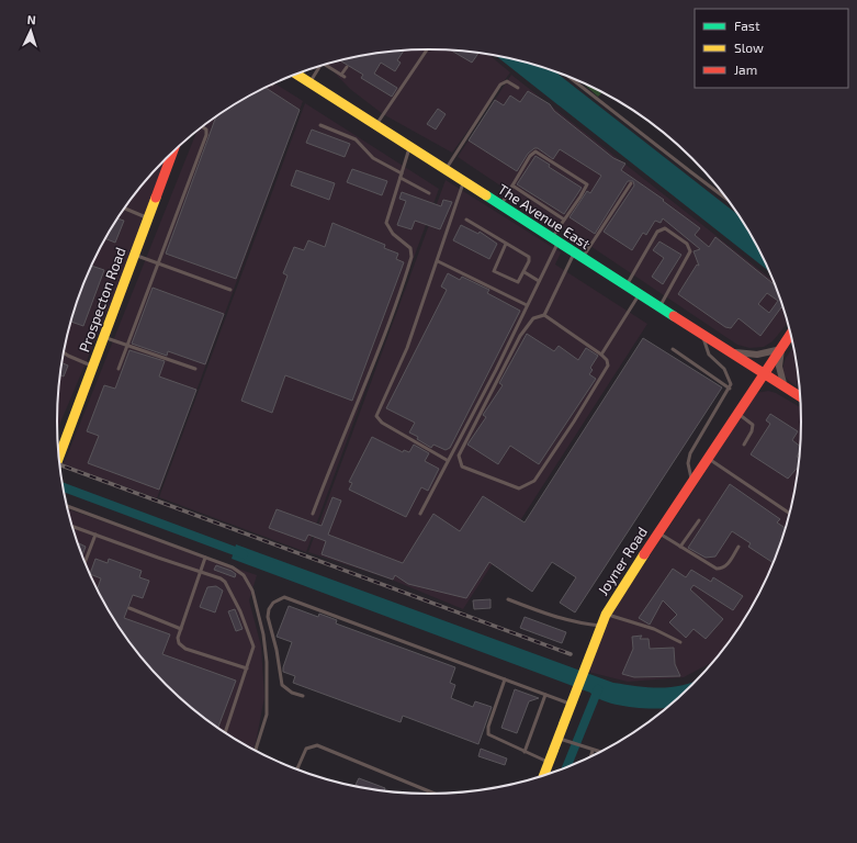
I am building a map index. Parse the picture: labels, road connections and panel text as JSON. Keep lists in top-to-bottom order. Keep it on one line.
{"streets":{"street":["The Avenue East","Prospecton Road","Joyner Road"]},"crossings":[["The Avenue East","Joyner Road"]],"legend":["Fast","Slow","Jam"],"north":"top"}
